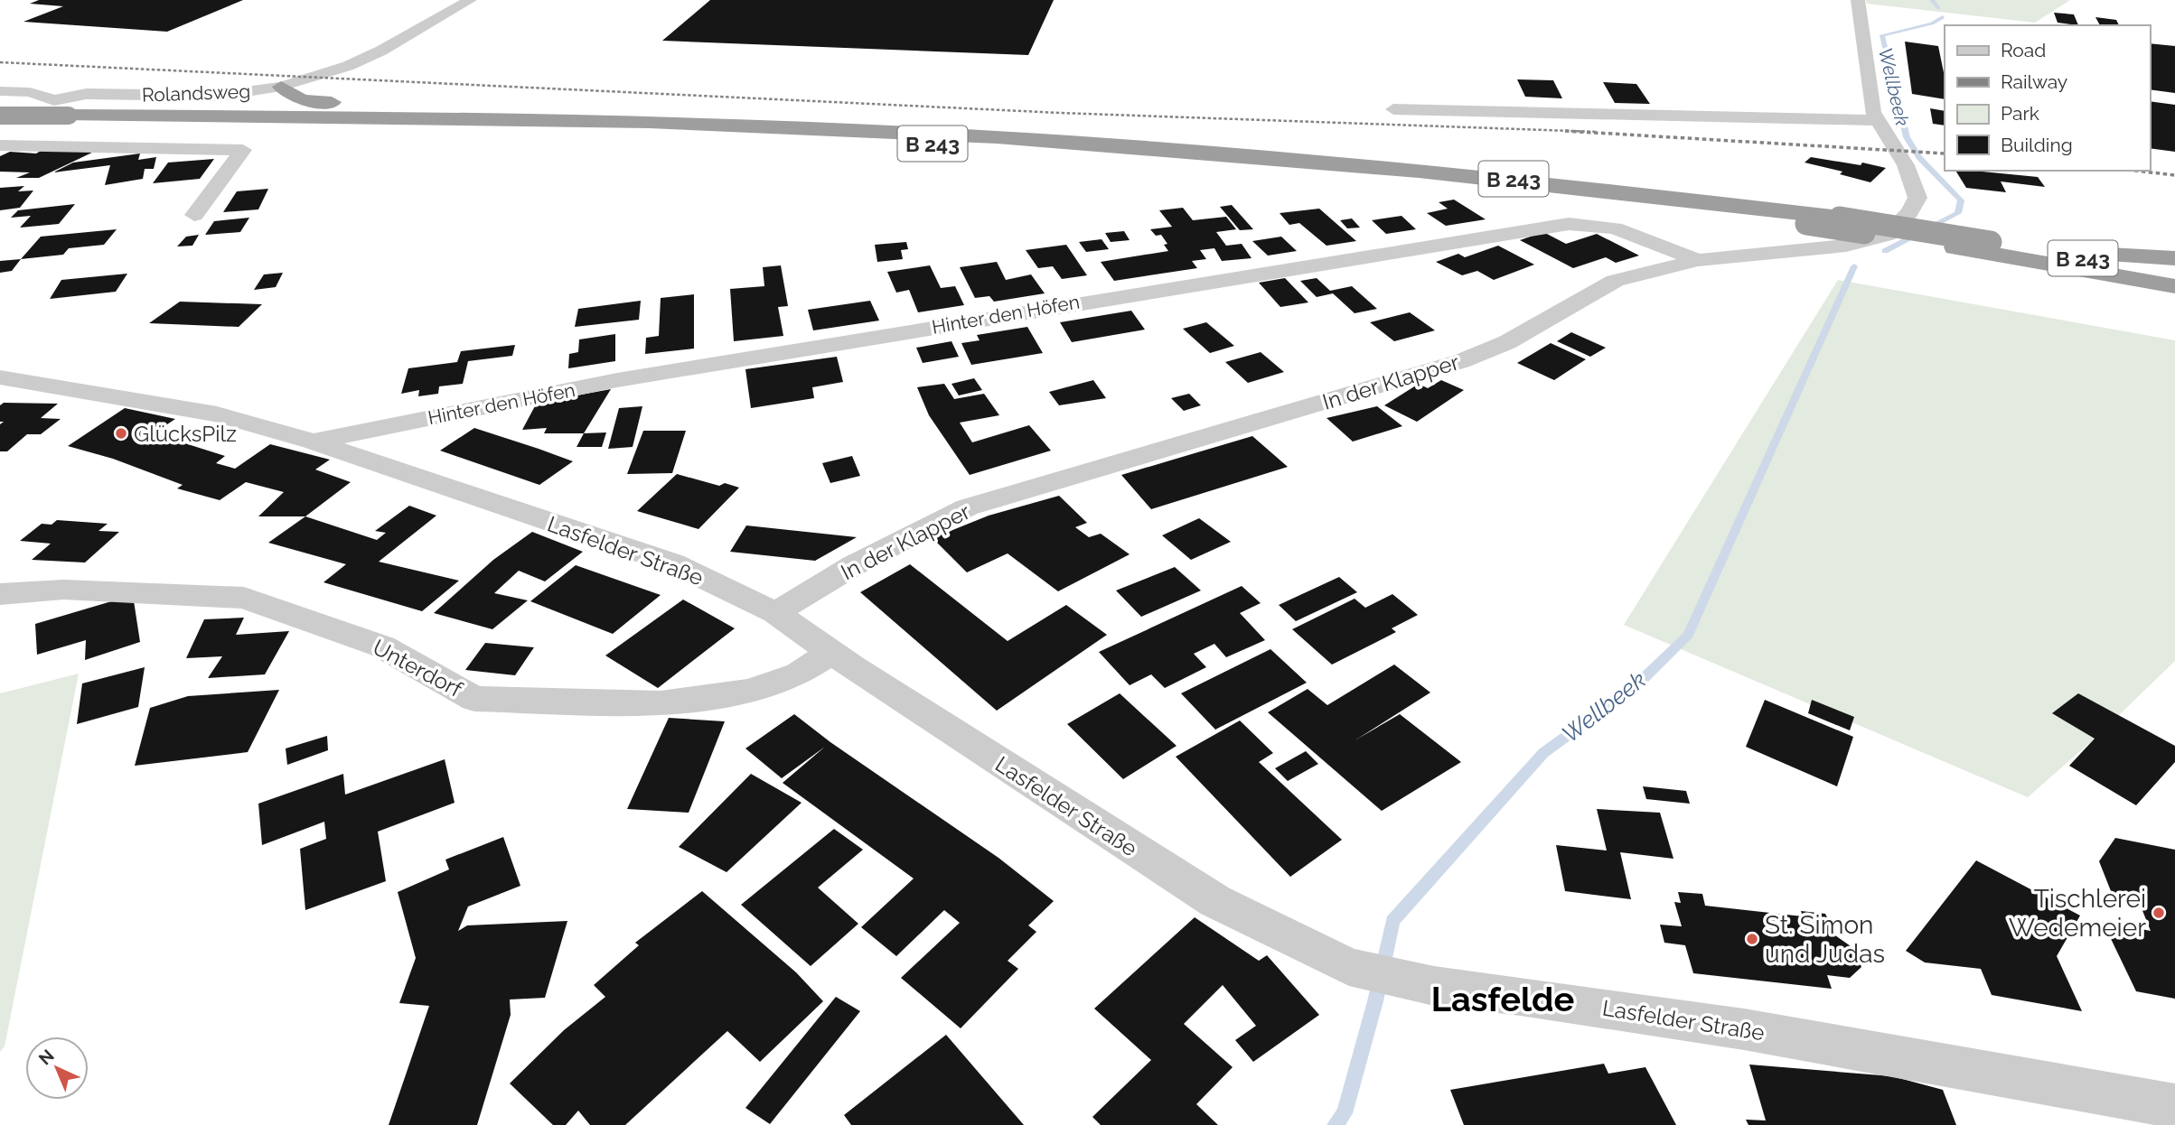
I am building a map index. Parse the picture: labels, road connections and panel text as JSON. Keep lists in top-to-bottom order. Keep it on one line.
{"streets":{"highway":["B 243"],"street":["Rolandsweg","Hinter den Höfen","In der Klapper","Lasfelder Straße","Unterdorf"]},"crossings":[["Hinter den Höfen","In der Klapper"],["Hinter den Höfen","Lasfelder Straße"],["In der Klapper","Lasfelder Straße"],["Lasfelder Straße","Unterdorf"]],"districts":["Lasfelde"],"water":["Wellbeek"],"places":["GlücksPilz","Tischlerei Wedemeier","St. Simon und Judas"],"legend":["Road","Railway","Park","Building"],"north":"top left"}
